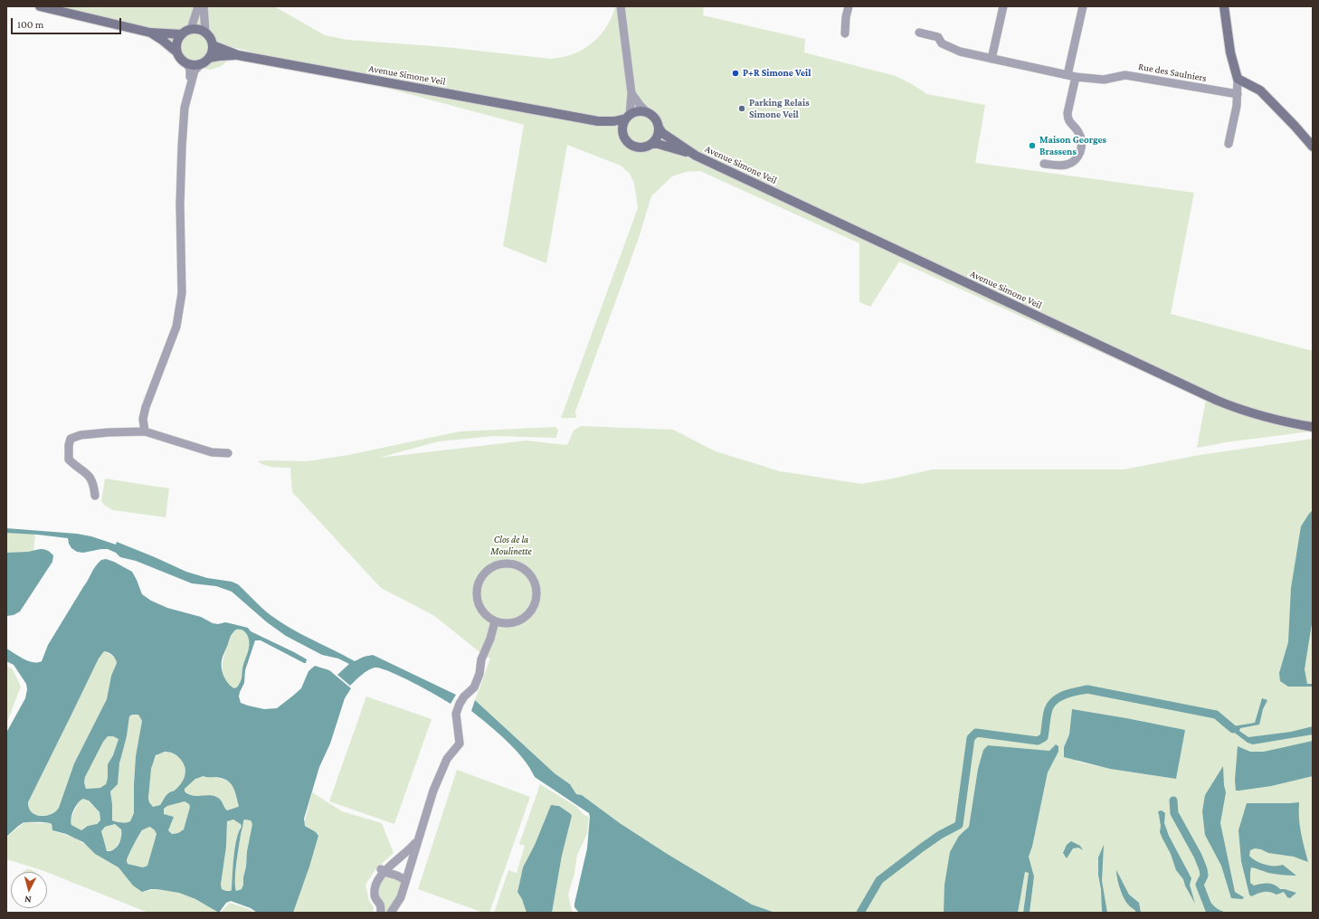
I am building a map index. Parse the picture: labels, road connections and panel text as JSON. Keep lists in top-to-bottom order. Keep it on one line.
{"streets":{"main road":["Avenue Simone Veil"],"street":["Rue des Saulniers"]},"parks":["Clos de la Moulinette"],"places":["P+R Simone Veil","Parking Relais Simone Veil","Maison Georges Brassens"],"scale_bar":"100 m","north":"bottom"}
